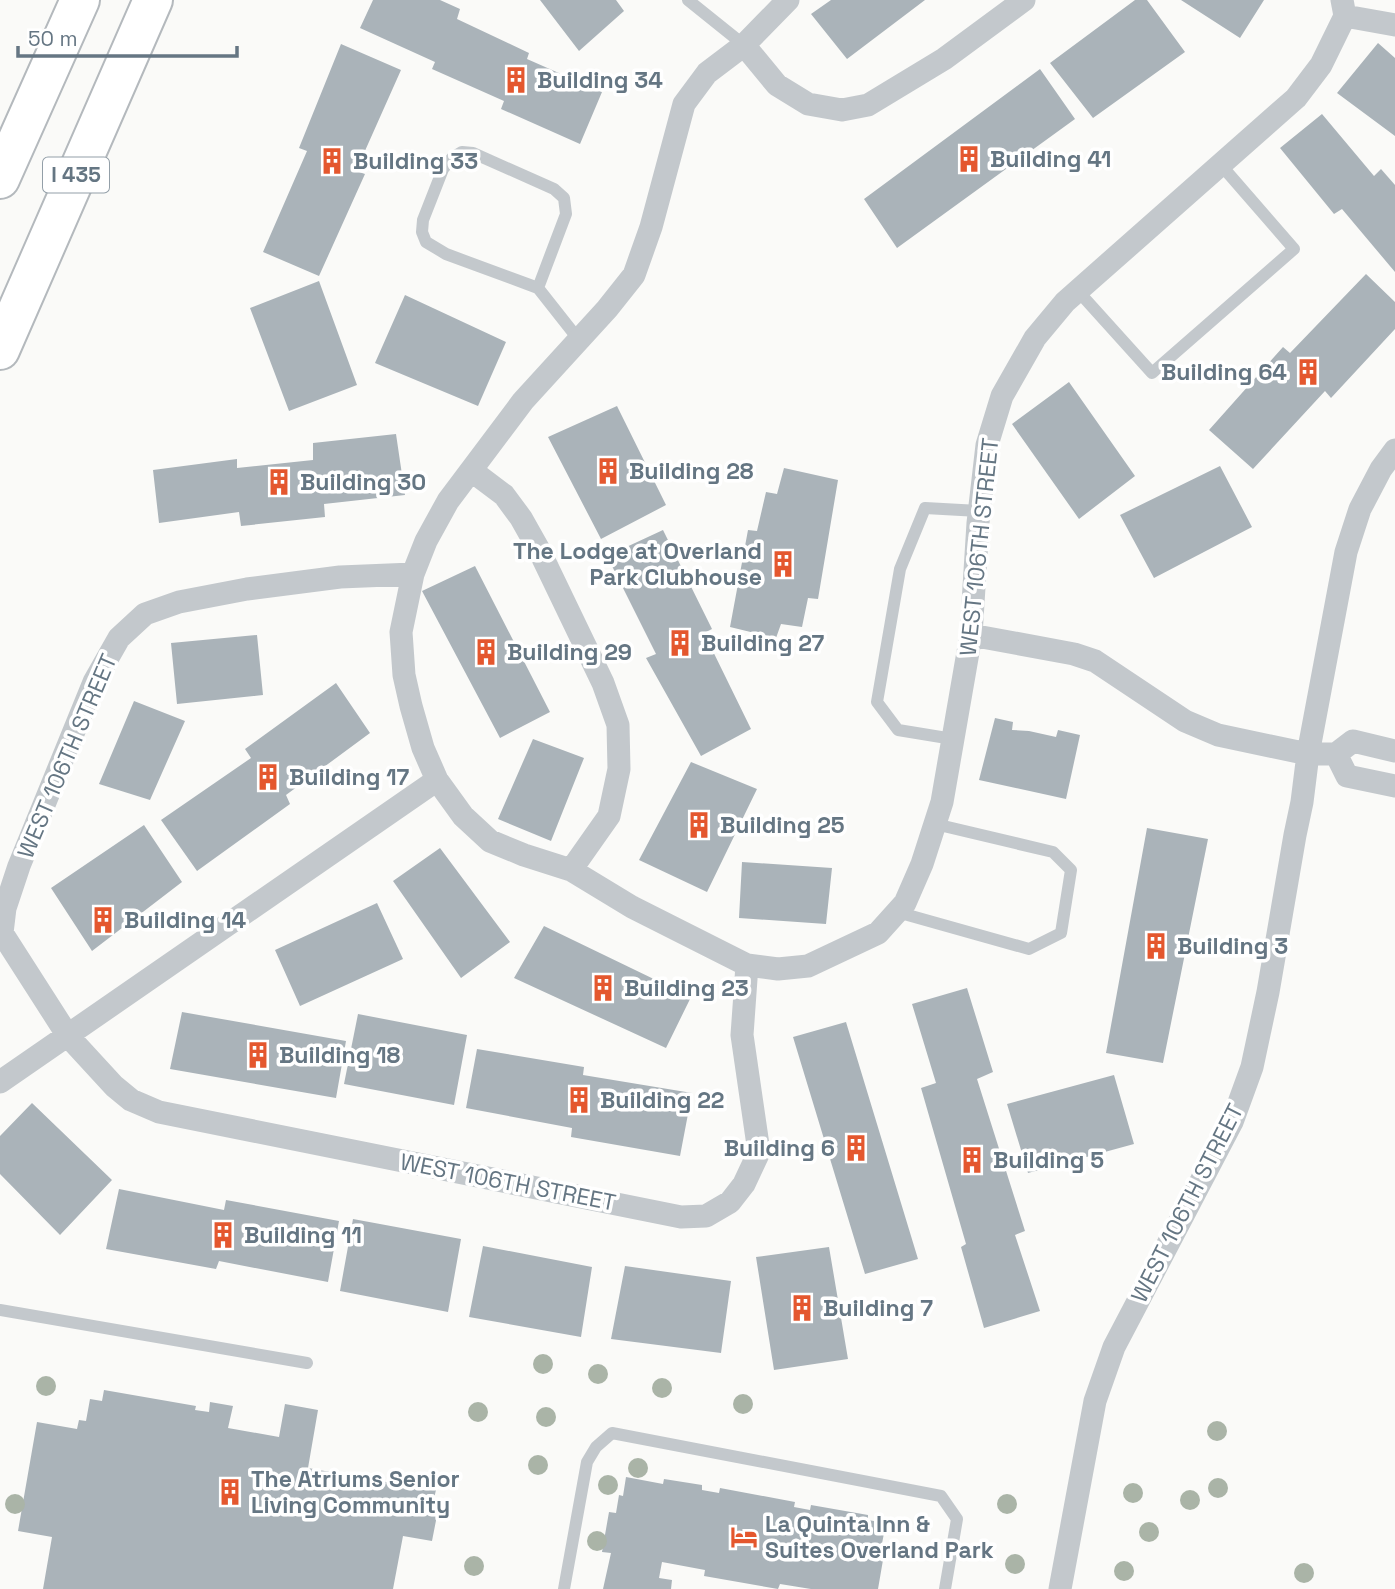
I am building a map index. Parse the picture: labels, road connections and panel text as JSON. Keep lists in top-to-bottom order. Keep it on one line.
{"streets":{"highway":["I 435"],"street":["WEST 106TH STREET"]},"places":{"building":["Building 34","Building 41","Building 33","Building 64","Building 28","Building 30","The Lodge at Overland Park Clubhouse","Building 27","Building 29","Building 17","Building 25","Building 14","Building 3","Building 23","Building 18","Building 22","Building 6","Building 5","Building 11","Building 7","The Atriums Senior Living Community"],"hotel":["La Quinta Inn & Suites Overland Park"]},"scale_bar":"50 m"}
